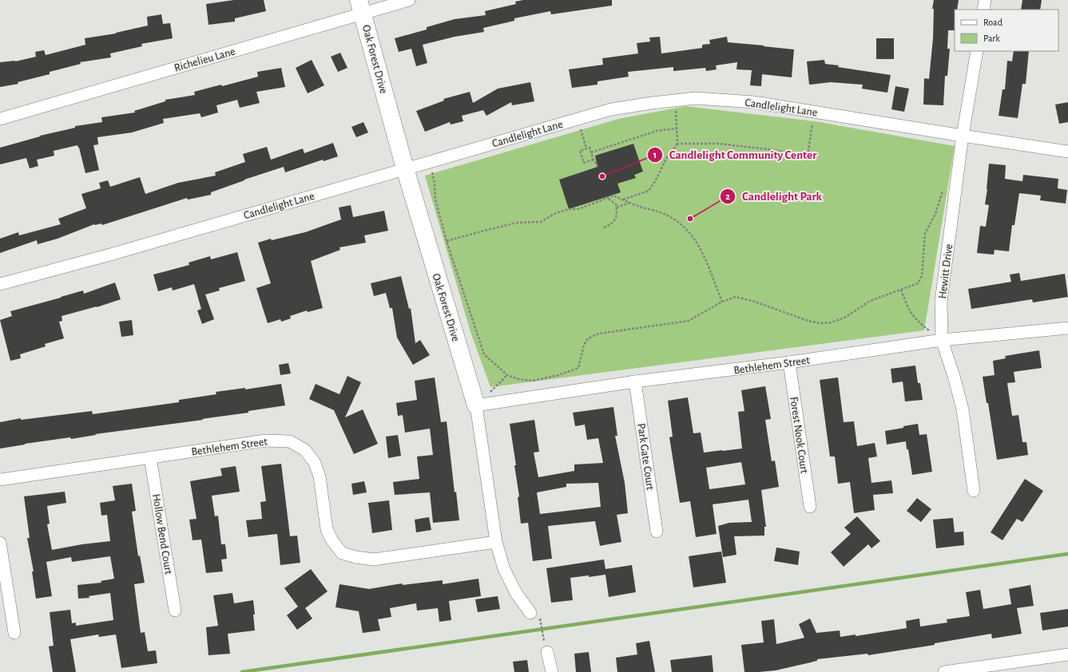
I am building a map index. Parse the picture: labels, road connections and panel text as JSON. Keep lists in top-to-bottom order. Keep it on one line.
{"streets":{"street":["Richelieu Lane","Oak Forest Drive","Candlelight Lane","Hewitt Drive","Bethlehem Street","Forest Nook Court","Park Gate Court","Hollow Bend Court"]},"crossings":[["Richelieu Lane","Oak Forest Drive"],["Oak Forest Drive","Candlelight Lane"],["Oak Forest Drive","Bethlehem Street"],["Candlelight Lane","Hewitt Drive"],["Hewitt Drive","Bethlehem Street"],["Bethlehem Street","Forest Nook Court"],["Bethlehem Street","Park Gate Court"],["Bethlehem Street","Hollow Bend Court"]],"places":["Candlelight Community Center","Candlelight Park"],"legend":["Road","Park"]}
